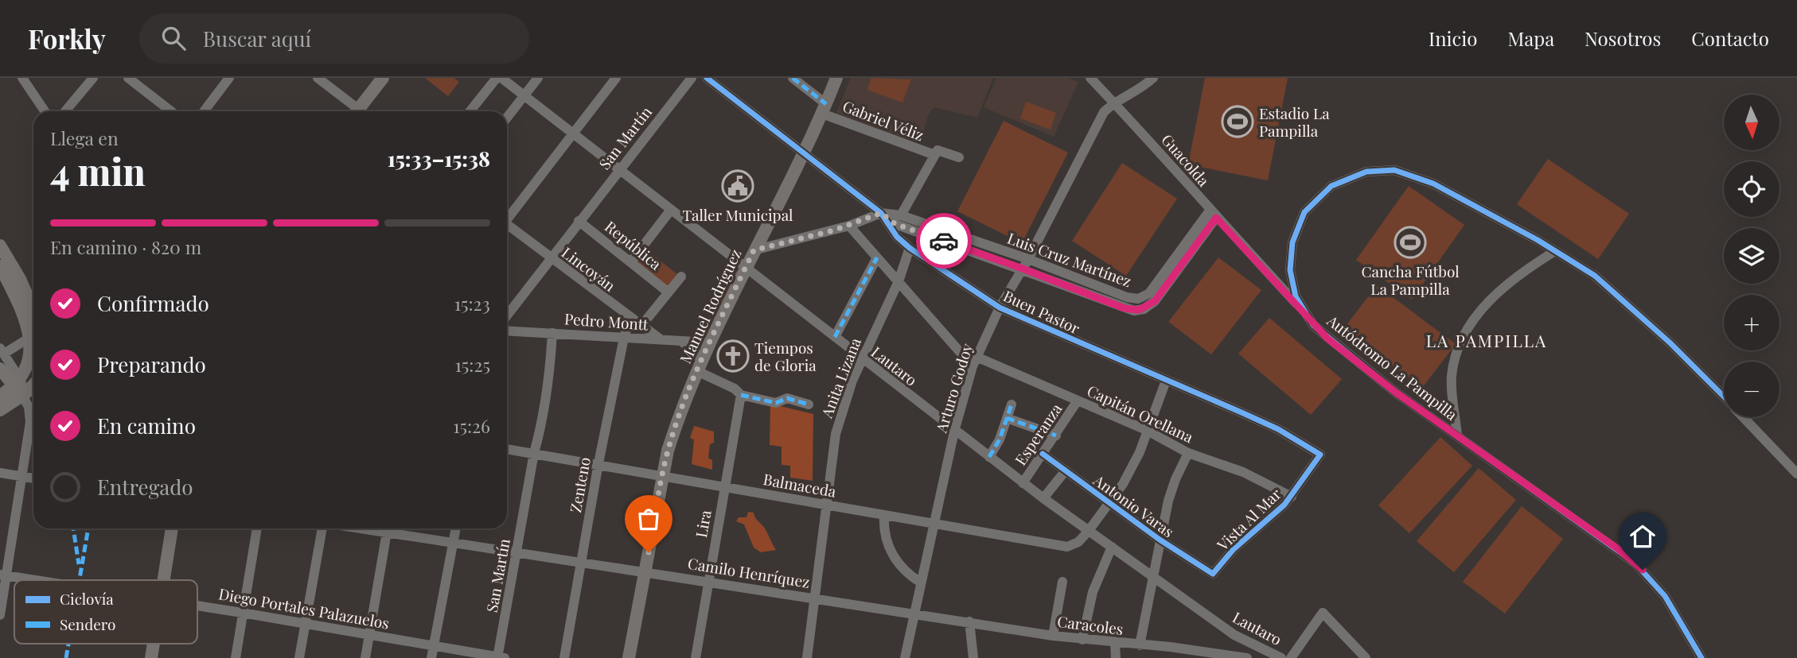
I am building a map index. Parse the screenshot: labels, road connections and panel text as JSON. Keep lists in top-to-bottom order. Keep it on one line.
{"streets":{"main road":["Manuel Rodríguez"],"street":["Gabriel Véliz","San Martín","Guacolda","República","Luis Cruz Martínez","Lincoyán","Buen Pastor","Pedro Montt","Lautaro","Autódromo La Pampilla","Anita Lizana","Arturo Godoy","Capitán Orellana","Esperanza","Zenteno","Balmaceda","Antonio Varas","Vista Al Mar","Lira","Camilo Henríquez","Diego Portales Palazuelos","Caracoles"]},"crossings":[["Gabriel Véliz","Manuel Rodríguez"],["San Martín","República"],["San Martín","Lincoyán"],["San Martín","Pedro Montt"],["San Martín","Lautaro"],["San Martín","Balmaceda"],["San Martín","Camilo Henríquez"],["San Martín","Diego Portales Palazuelos"],["Guacolda","Luis Cruz Martínez"],["Guacolda","Autódromo La Pampilla"],["Guacolda","Arturo Godoy"],["Luis Cruz Martínez","Manuel Rodríguez"],["Luis Cruz Martínez","Buen Pastor"],["Luis Cruz Martínez","Arturo Godoy"],["Luis Cruz Martínez","Capitán Orellana"],["Lincoyán","Pedro Montt"],["Lincoyán","Zenteno"],["Manuel Rodríguez","Buen Pastor"],["Manuel Rodríguez","Pedro Montt"],["Manuel Rodríguez","Lautaro"],["Manuel Rodríguez","Balmaceda"],["Manuel Rodríguez","Camilo Henríquez"],["Buen Pastor","Anita Lizana"],["Buen Pastor","Arturo Godoy"],["Buen Pastor","Vista Al Mar"],["Pedro Montt","Zenteno"],["Lautaro","Anita Lizana"],["Lautaro","Arturo Godoy"],["Lautaro","Esperanza"],["Lautaro","Balmaceda"],["Anita Lizana","Capitán Orellana"],["Anita Lizana","Balmaceda"],["Anita Lizana","Camilo Henríquez"],["Arturo Godoy","Capitán Orellana"],["Arturo Godoy","Balmaceda"],["Arturo Godoy","Camilo Henríquez"],["Capitán Orellana","Esperanza"],["Capitán Orellana","Vista Al Mar"],["Esperanza","Antonio Varas"],["Zenteno","Balmaceda"],["Zenteno","Camilo Henríquez"],["Balmaceda","Lira"],["Antonio Varas","Vista Al Mar"],["Lira","Camilo Henríquez"],["Camilo Henríquez","Caracoles"]],"districts":["LA PAMPILLA"],"places":{"sports":["Estadio La Pampilla","Cancha Fútbol La Pampilla"],"public building":["Taller Municipal"],"church":["Tiempos de Gloria"]},"legend":["Ciclovía","Sendero"],"north":"bottom","page":{"header":"Forkly","search":"Buscar aquí","nav":["Inicio","Mapa","Nosotros","Contacto"],"map_buttons":["+","−"],"heading":["4 min","Llega en","15:33–15:38"],"bar":"En camino · 820 m","list":[["Confirmado","15:23"],["Preparando","15:25"],["En camino","15:26"],"Entregado"]}}
